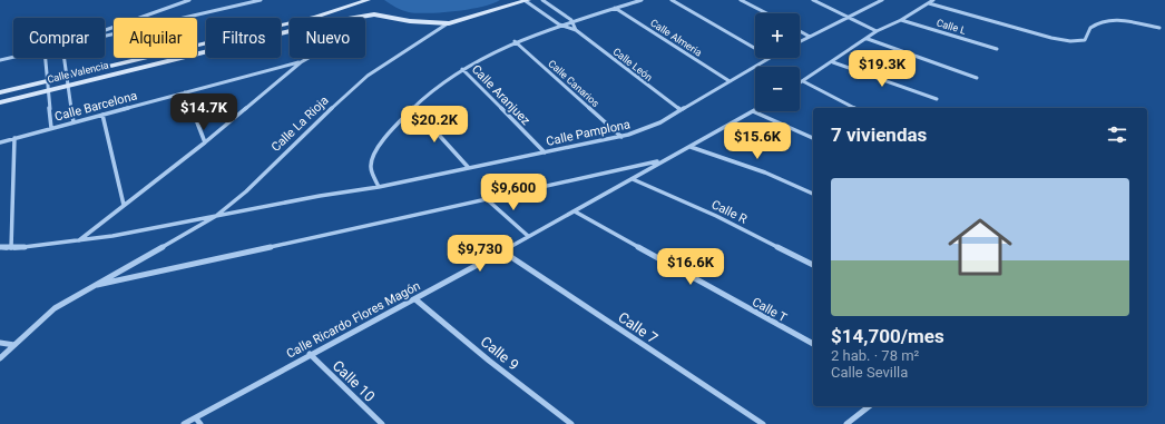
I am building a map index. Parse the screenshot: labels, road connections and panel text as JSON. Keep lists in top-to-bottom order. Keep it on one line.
{"streets":{"street":["Calle L","Calle Almeria","Calle León","Calle Valencia","Calle Canarios","Calle Aranjuez","Calle Barcelona","Calle La Rioja","Calle Pamplona","Calle R","Calle T","Calle Ricardo Flores Magón","Calle 7","Calle 9","Calle 10"]},"crossings":[["Calle Almeria","Calle Pamplona"],["Calle León","Calle La Rioja"],["Calle León","Calle Pamplona"],["Calle Valencia","Calle La Rioja"],["Calle Canarios","Calle Pamplona"],["Calle Aranjuez","Calle Pamplona"],["Calle La Rioja","Calle Pamplona"],["Calle R","Calle Ricardo Flores Magón"],["Calle T","Calle Ricardo Flores Magón"],["Calle Ricardo Flores Magón","Calle 7"],["Calle Ricardo Flores Magón","Calle 9"],["Calle Ricardo Flores Magón","Calle 10"]],"page":{"map_buttons":["+","−"],"chip":["Comprar","Alquilar","Filtros","Nuevo"],"price":["$19.3K","$14.7K","$20.2K","$15.6K","$9,600","$9,730","$16.6K"],"heading":"7 viviendas","list":[{"name":"$14,700/mes","note":"2 hab. · 78 m² · Calle Sevilla"}]}}
